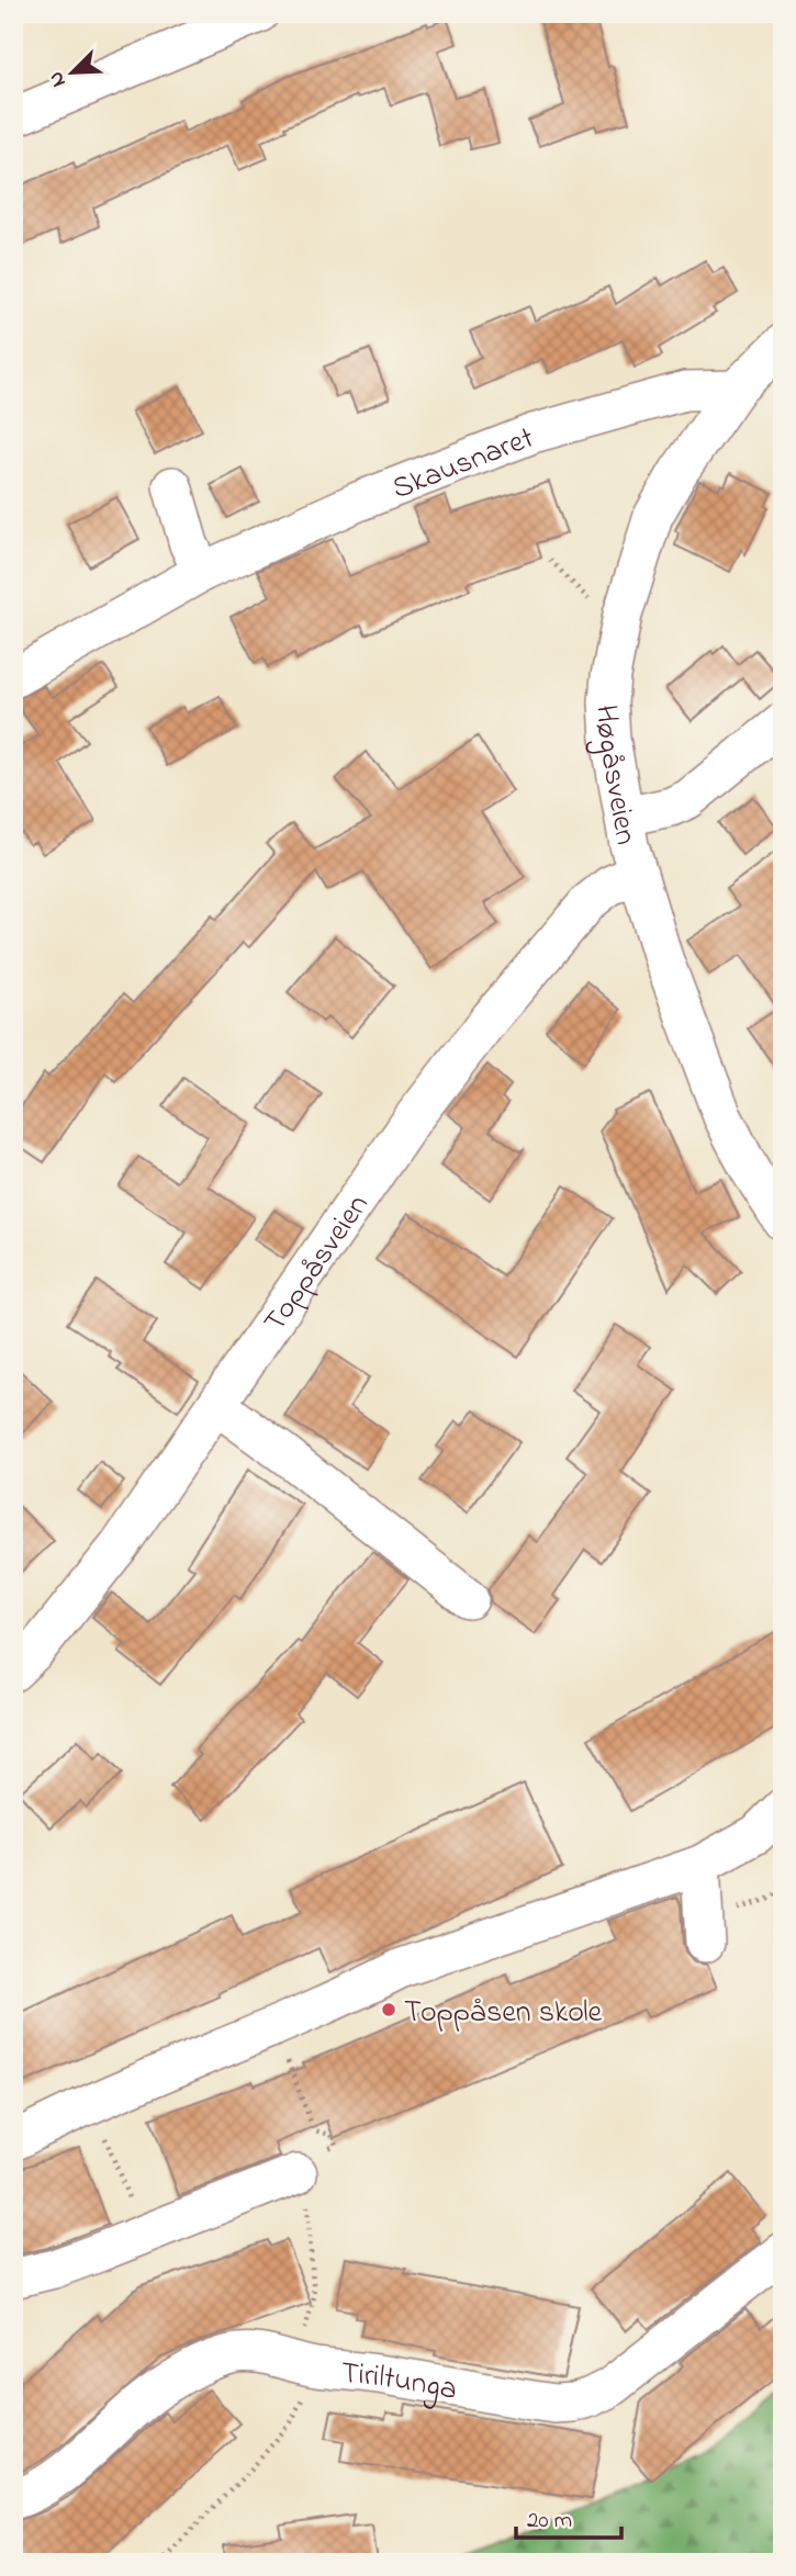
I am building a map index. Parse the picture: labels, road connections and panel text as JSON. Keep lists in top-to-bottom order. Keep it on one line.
{"streets":{"street":["Skausnaret","Høgåsveien","Toppåsveien","Tiriltunga"]},"crossings":[["Skausnaret","Høgåsveien"],["Høgåsveien","Toppåsveien"]],"places":["Toppåsen skole"],"scale_bar":"20 m","north":"bottom left"}
